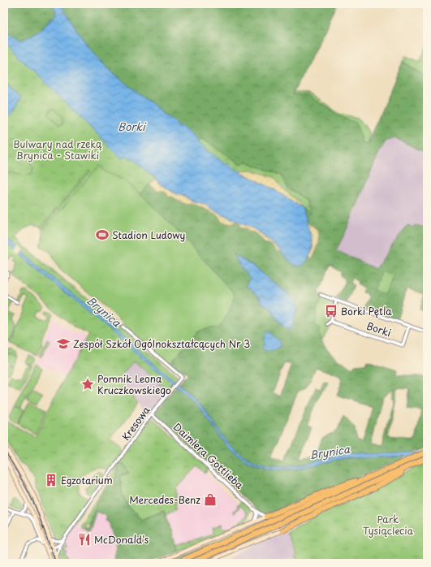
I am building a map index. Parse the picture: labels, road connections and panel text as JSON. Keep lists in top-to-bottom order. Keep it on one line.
{"streets":{"street":["Borki","Kresowa","Daimlera Gottlieba"]},"crossings":[["Kresowa","Daimlera Gottlieba"]],"water":["Borki","Brynica"],"parks":["Bulwary nad rzeką Brynica - Stawiki","Park Tysiąclecia"],"places":{"sports":["Stadion Ludowy"],"bus stop":["Borki Pętla"],"school or university":["Zespół Szkół Ogólnokształcących Nr 3"],"place":["Pomnik Leona Kruczkowskiego"],"building":["Egzotarium"],"shop":["Mercedes-Benz"],"restaurant":["McDonald's"]}}
